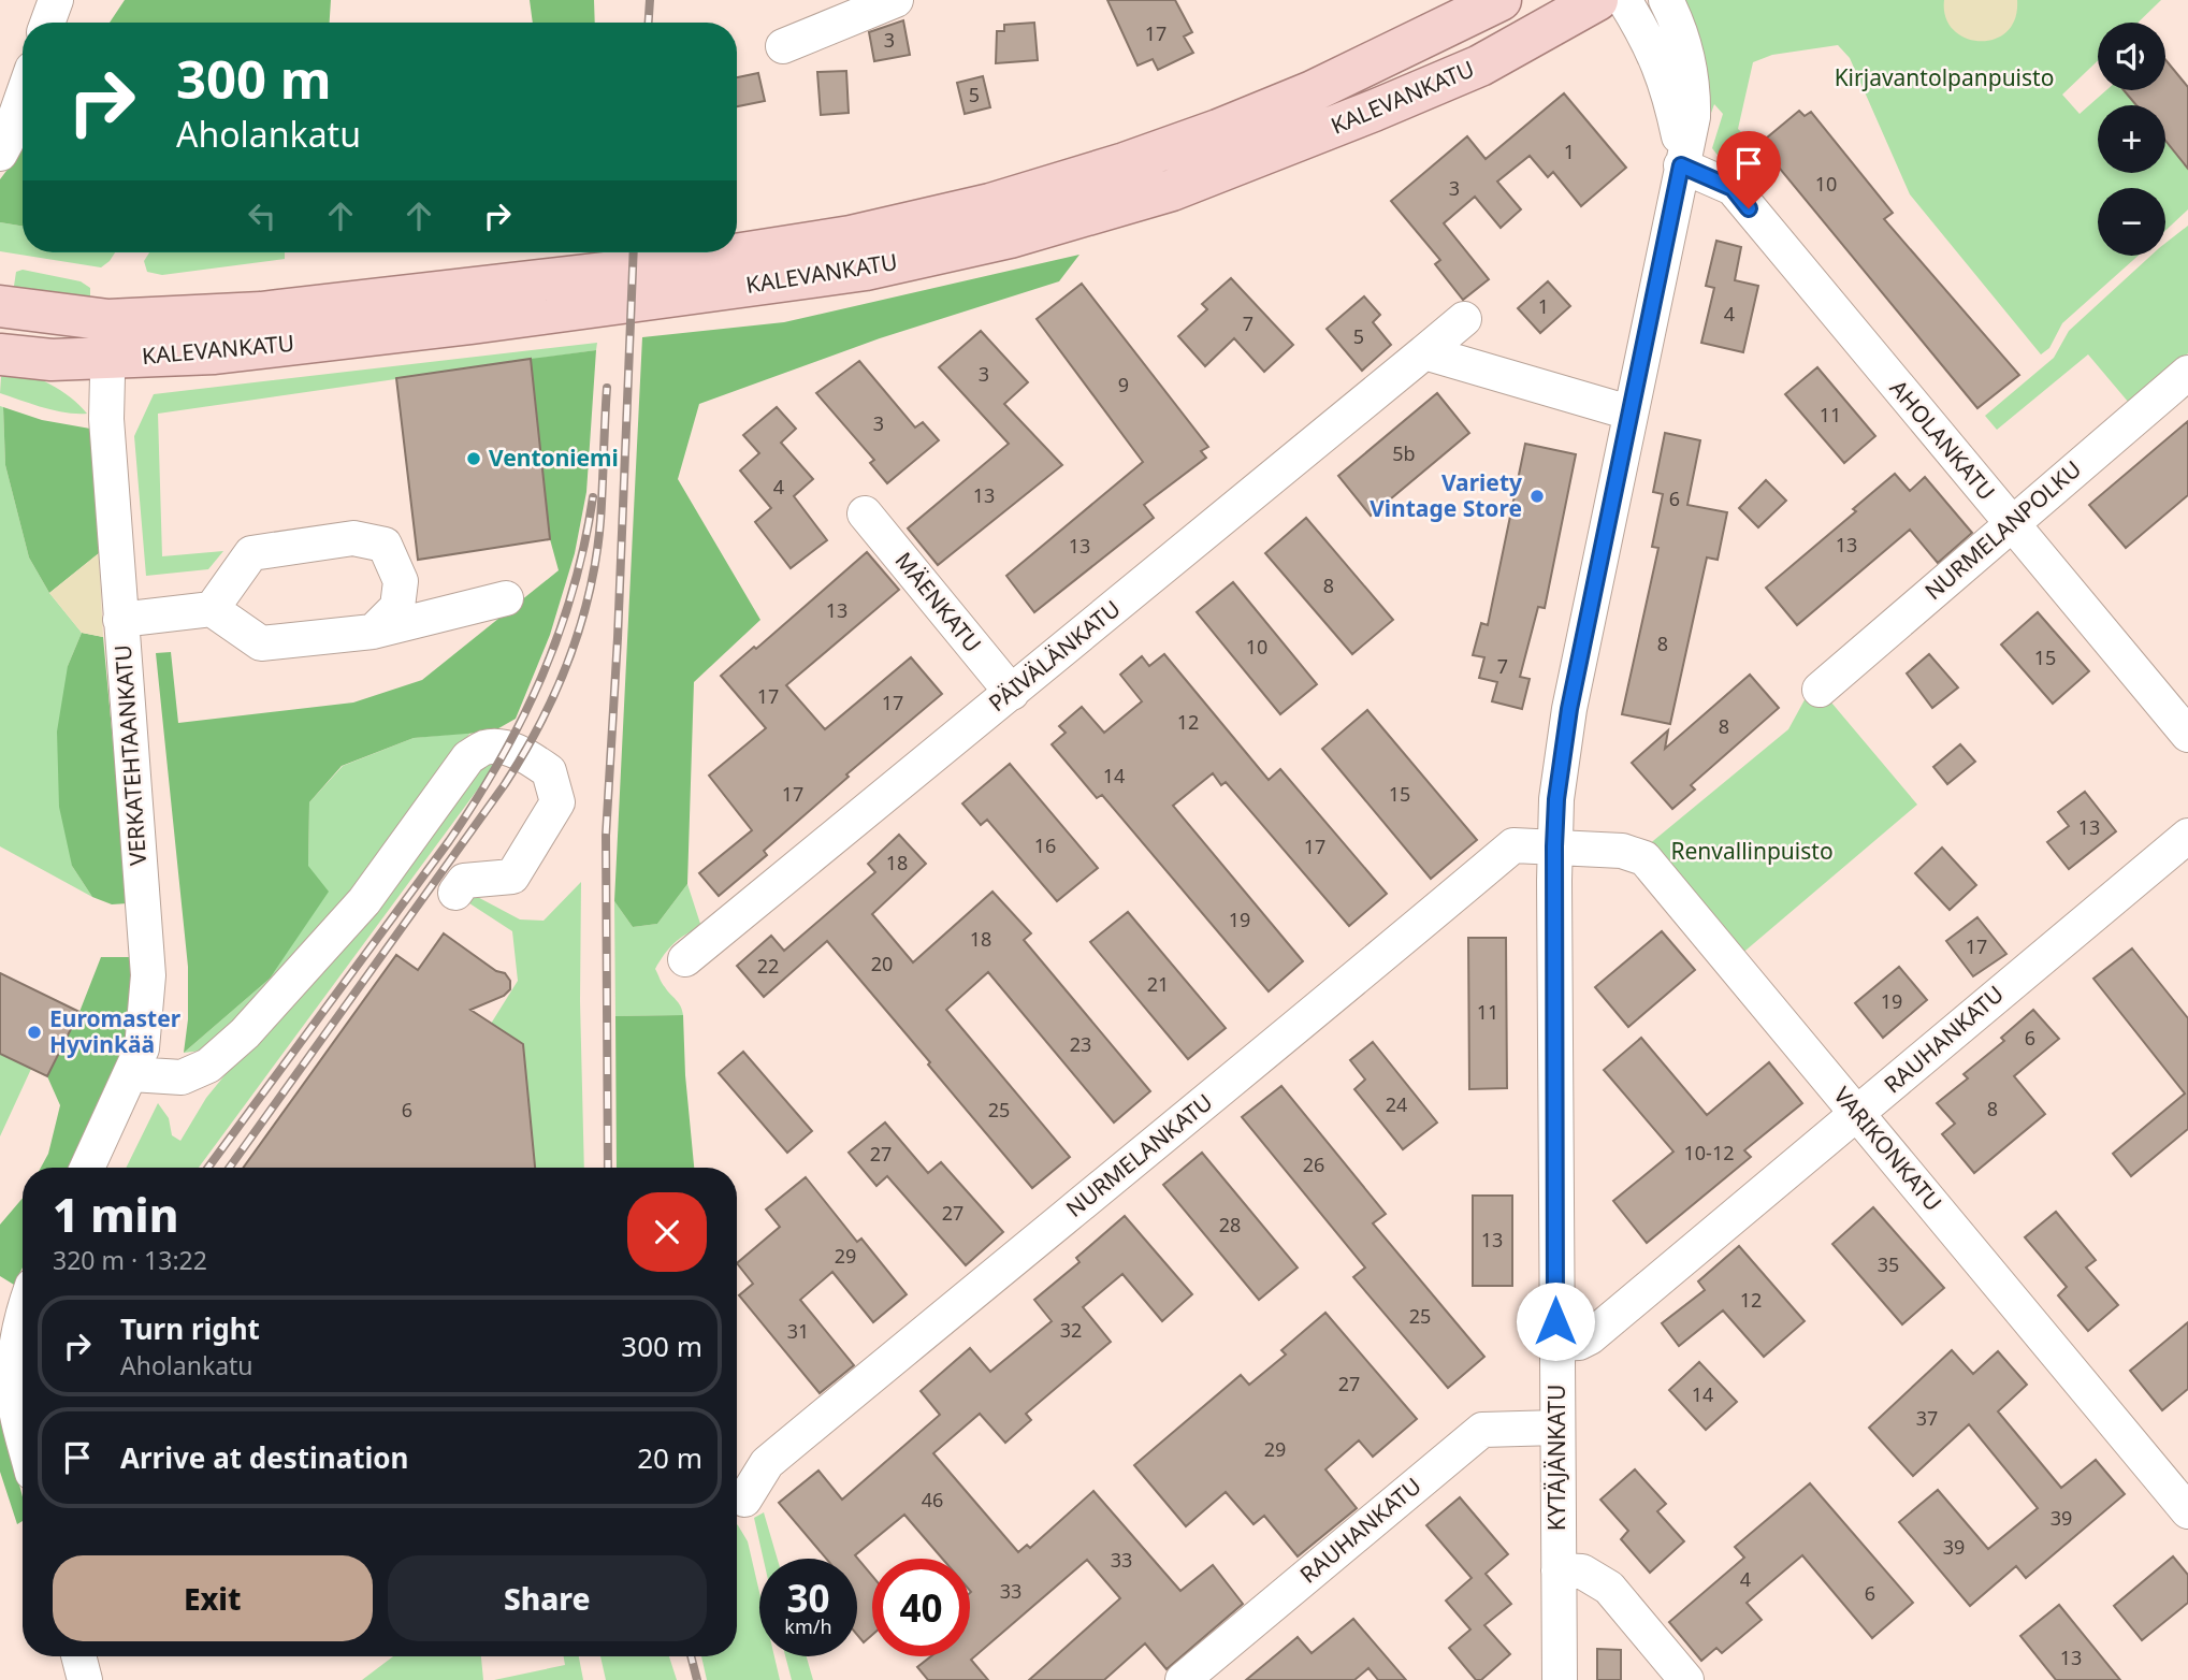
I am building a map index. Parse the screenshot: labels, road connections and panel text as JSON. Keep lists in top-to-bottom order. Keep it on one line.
{"streets":{"main road":["KALEVANKATU"],"street":["AHOLANKATU","NURMELANPOLKU","MÄENKATU","PÄIVÄLÄNKATU","VERKATEHTAANKATU","RAUHANKATU","VARIKONKATU","NURMELANKATU","KYTÄJÄNKATU"]},"crossings":[["KALEVANKATU","VERKATEHTAANKATU"],["AHOLANKATU","NURMELANPOLKU"],["AHOLANKATU","KYTÄJÄNKATU"],["MÄENKATU","PÄIVÄLÄNKATU"],["RAUHANKATU","VARIKONKATU"],["RAUHANKATU","KYTÄJÄNKATU"],["VARIKONKATU","NURMELANKATU"],["VARIKONKATU","KYTÄJÄNKATU"],["NURMELANKATU","KYTÄJÄNKATU"]],"parks":["Kirjavantolpanpuisto","Renvallinpuisto"],"places":["Ventoniemi","Variety Vintage Store","Euromaster Hyvinkää"],"house_numbers":["17","3","5","1","10","3","1","4","7","5","3","9","11","3","5b","4","13","6","13","13","8","13","8","10","15","7","17","17","12","8","14","17","15","13","16","17","18","19","18","17","20","22","21","19","11","6","23","24","8","6","25","10-12","27","26","27","28","13","29","35","12","25","32","31","27","14","37","29","46","39","39","33","4","33","6","13"],"page":{"map_buttons":["+","−"],"turn":["300 m","Aholankatu"],"heading":["1 min","320 m · 13:22"],"list":[{"name":"Turn right","note":"Aholankatu","value":"300 m"},{"name":"Arrive at destination","value":"20 m"}],"buttons":["Exit","Share"],"speed":"30 km/h","limit":"40"}}
